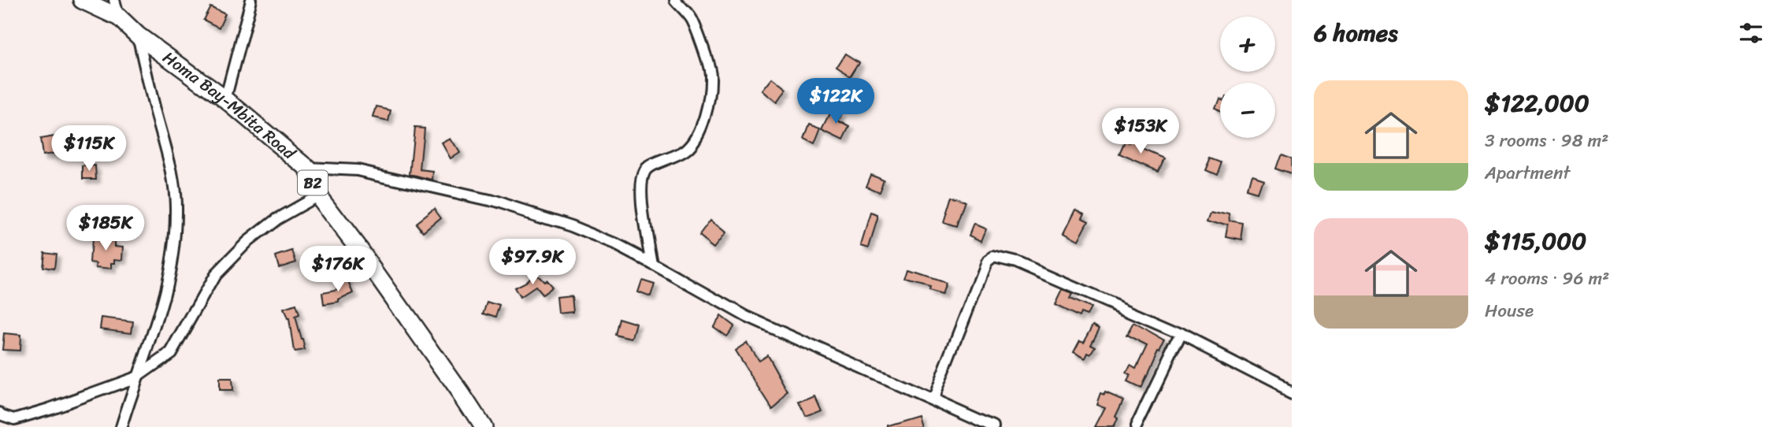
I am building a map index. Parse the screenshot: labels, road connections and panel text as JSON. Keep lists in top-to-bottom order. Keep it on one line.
{"streets":{"highway":["Homa Bay-Mbita Road","B2"]},"page":{"heading":"6 homes","map_buttons":["+","−"],"list":[{"name":"$122,000","note":"3 rooms · 98 m² · Apartment"},{"name":"$115,000","note":"4 rooms · 96 m² · House"}],"price":["$122K","$153K","$115K","$185K","$97.9K","$176K"]}}
